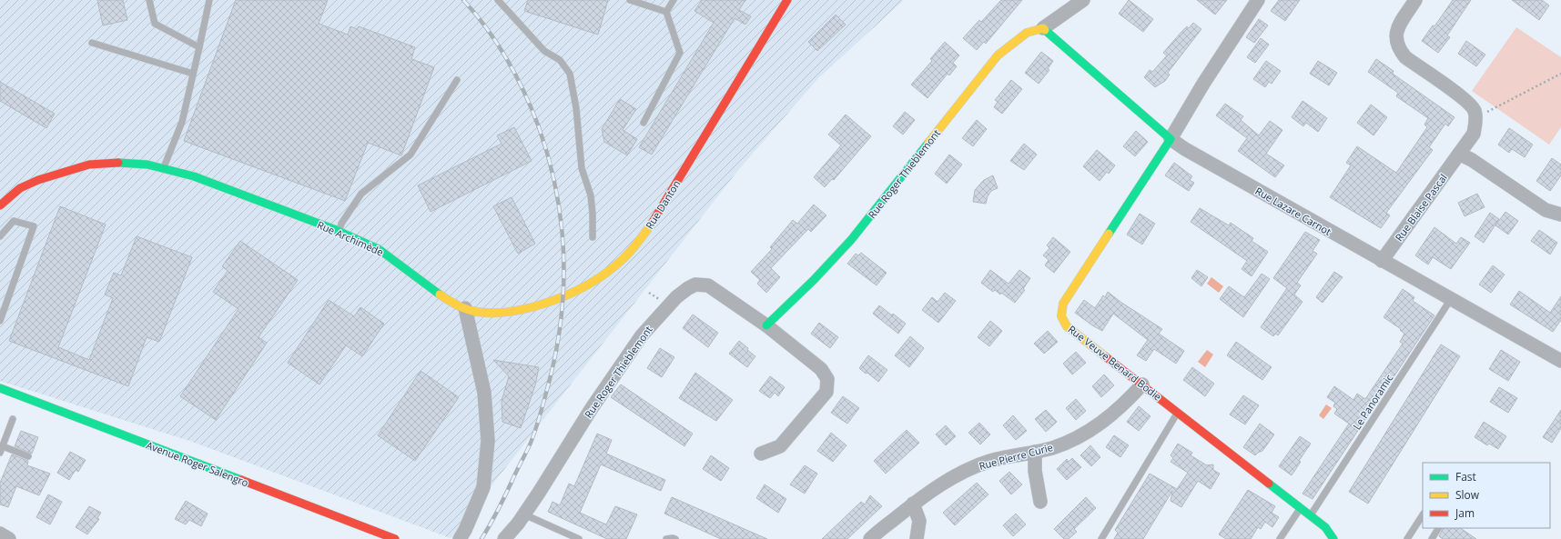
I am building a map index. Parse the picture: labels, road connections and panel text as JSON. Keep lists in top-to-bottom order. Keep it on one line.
{"streets":{"street":["Rue Roger Thieblemont","Rue Danton","Rue Blaise Pascal","Rue Lazare Carnot","Rue Archimède","Rue Veuve Benard Bodie","Rue Pierre Curie","Avenue Roger Salengro"],"lane":["Le Panoramic"]},"crossings":[["Rue Danton","Rue Archimède"],["Rue Blaise Pascal","Rue Lazare Carnot"],["Rue Lazare Carnot","Rue Veuve Benard Bodie"],["Rue Lazare Carnot","Le Panoramic"],["Rue Veuve Benard Bodie","Le Panoramic"],["Rue Veuve Benard Bodie","Rue Pierre Curie"]],"legend":["Fast","Slow","Jam"]}
